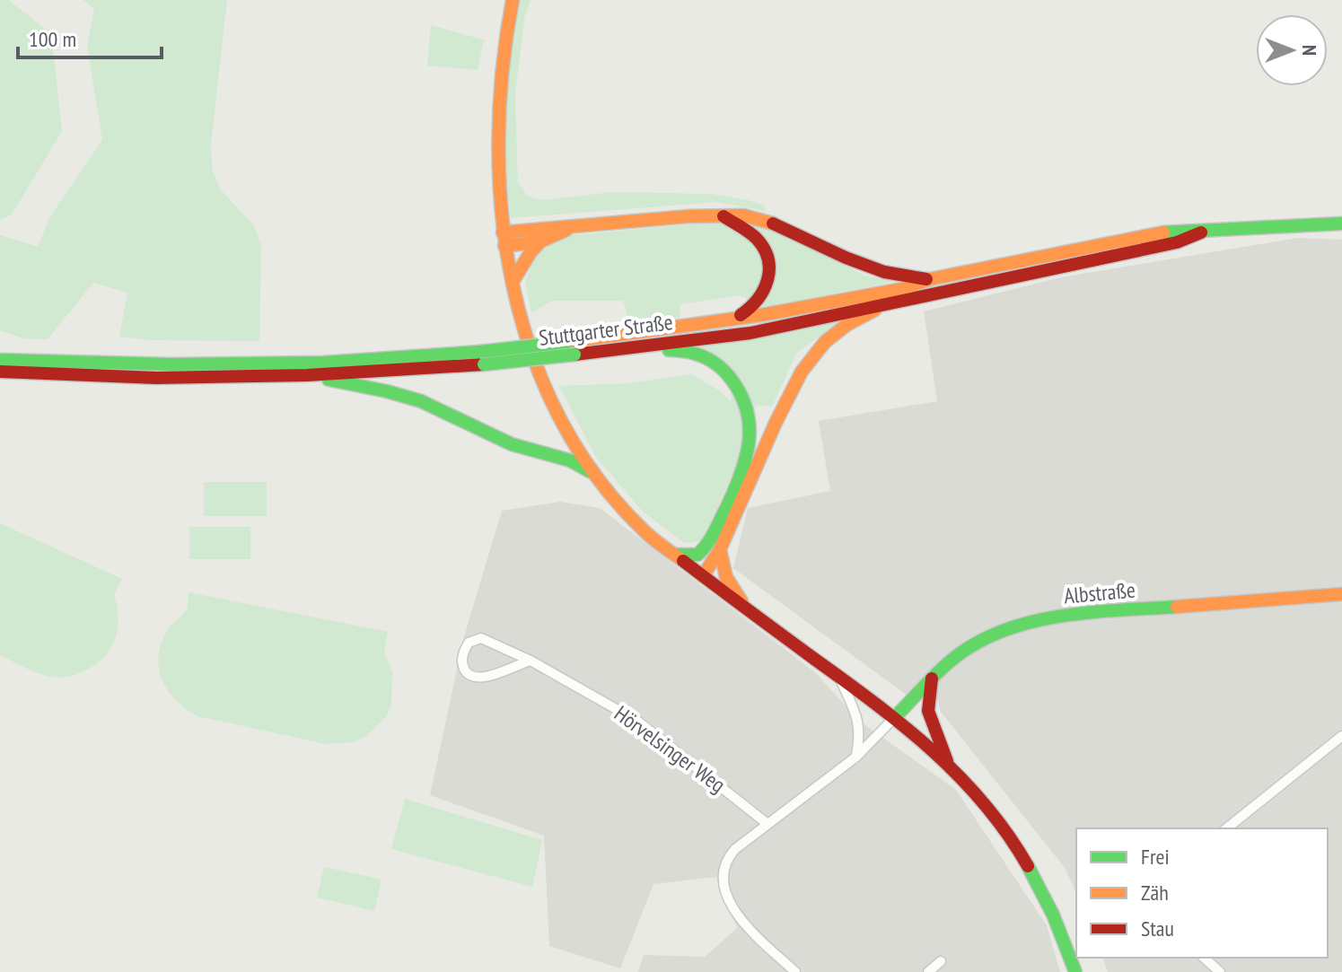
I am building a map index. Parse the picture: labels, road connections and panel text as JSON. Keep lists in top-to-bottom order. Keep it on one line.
{"streets":{"main road":["Stuttgarter Straße","Albstraße"],"street":["Hörvelsinger Weg"]},"legend":["Frei","Zäh","Stau"],"scale_bar":"100 m","north":"right"}
